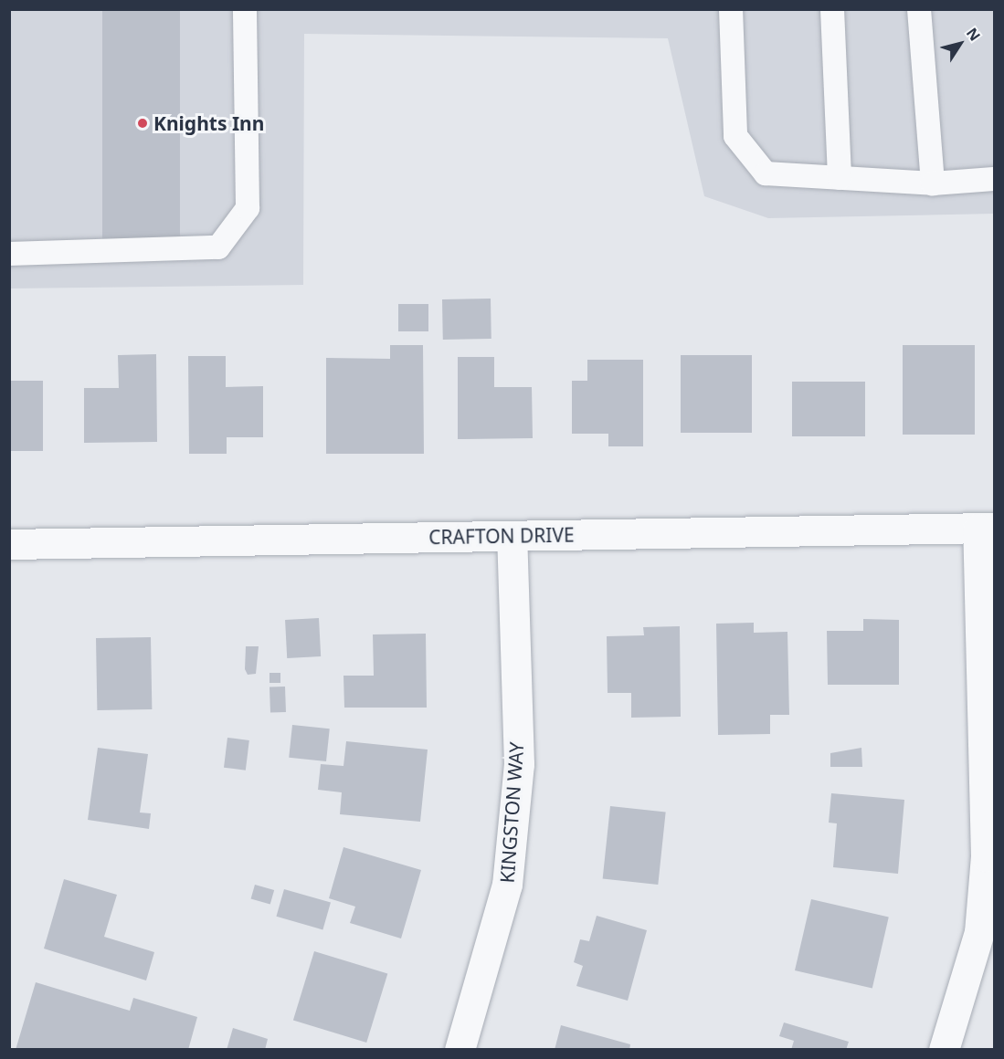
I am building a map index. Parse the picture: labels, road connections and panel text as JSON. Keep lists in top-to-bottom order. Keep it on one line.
{"streets":{"street":["CRAFTON DRIVE","KINGSTON WAY"]},"crossings":[["CRAFTON DRIVE","KINGSTON WAY"]],"places":["Knights Inn"],"north":"top right"}
